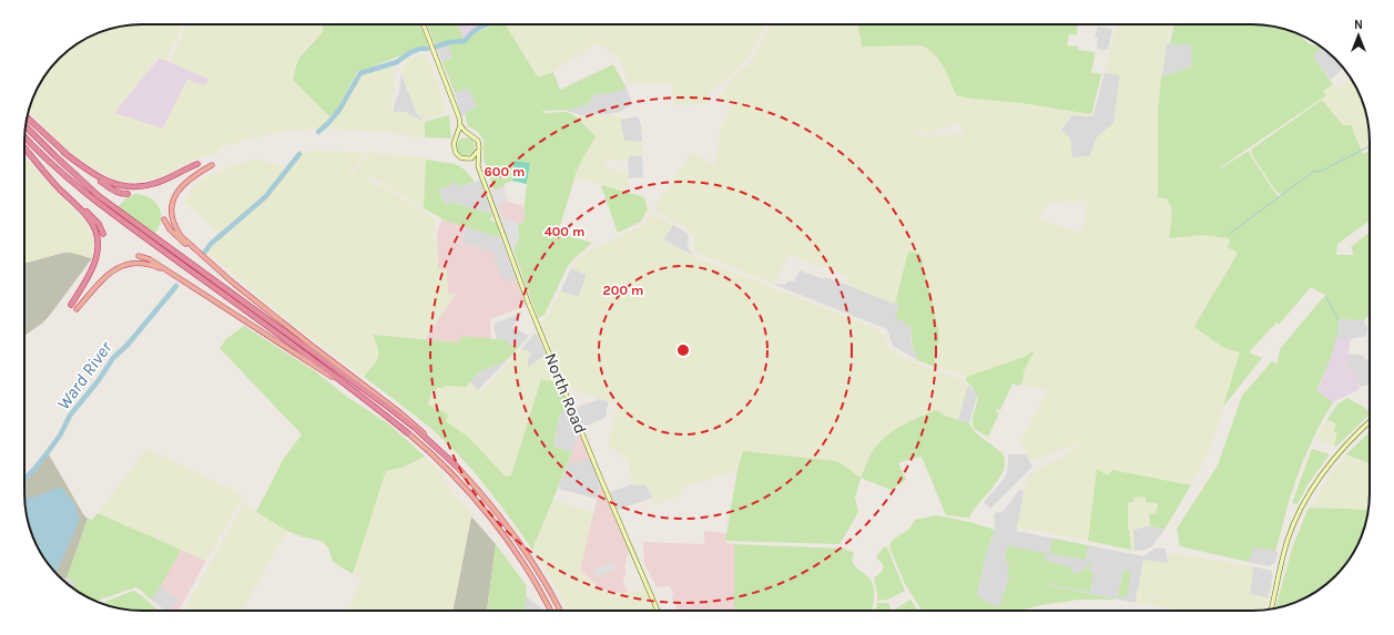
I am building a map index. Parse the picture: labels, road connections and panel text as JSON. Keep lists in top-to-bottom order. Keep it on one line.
{"streets":{"main road":["North Road"]},"water":["Ward River"],"north":"top","rings":["600 m","400 m","200 m"]}
